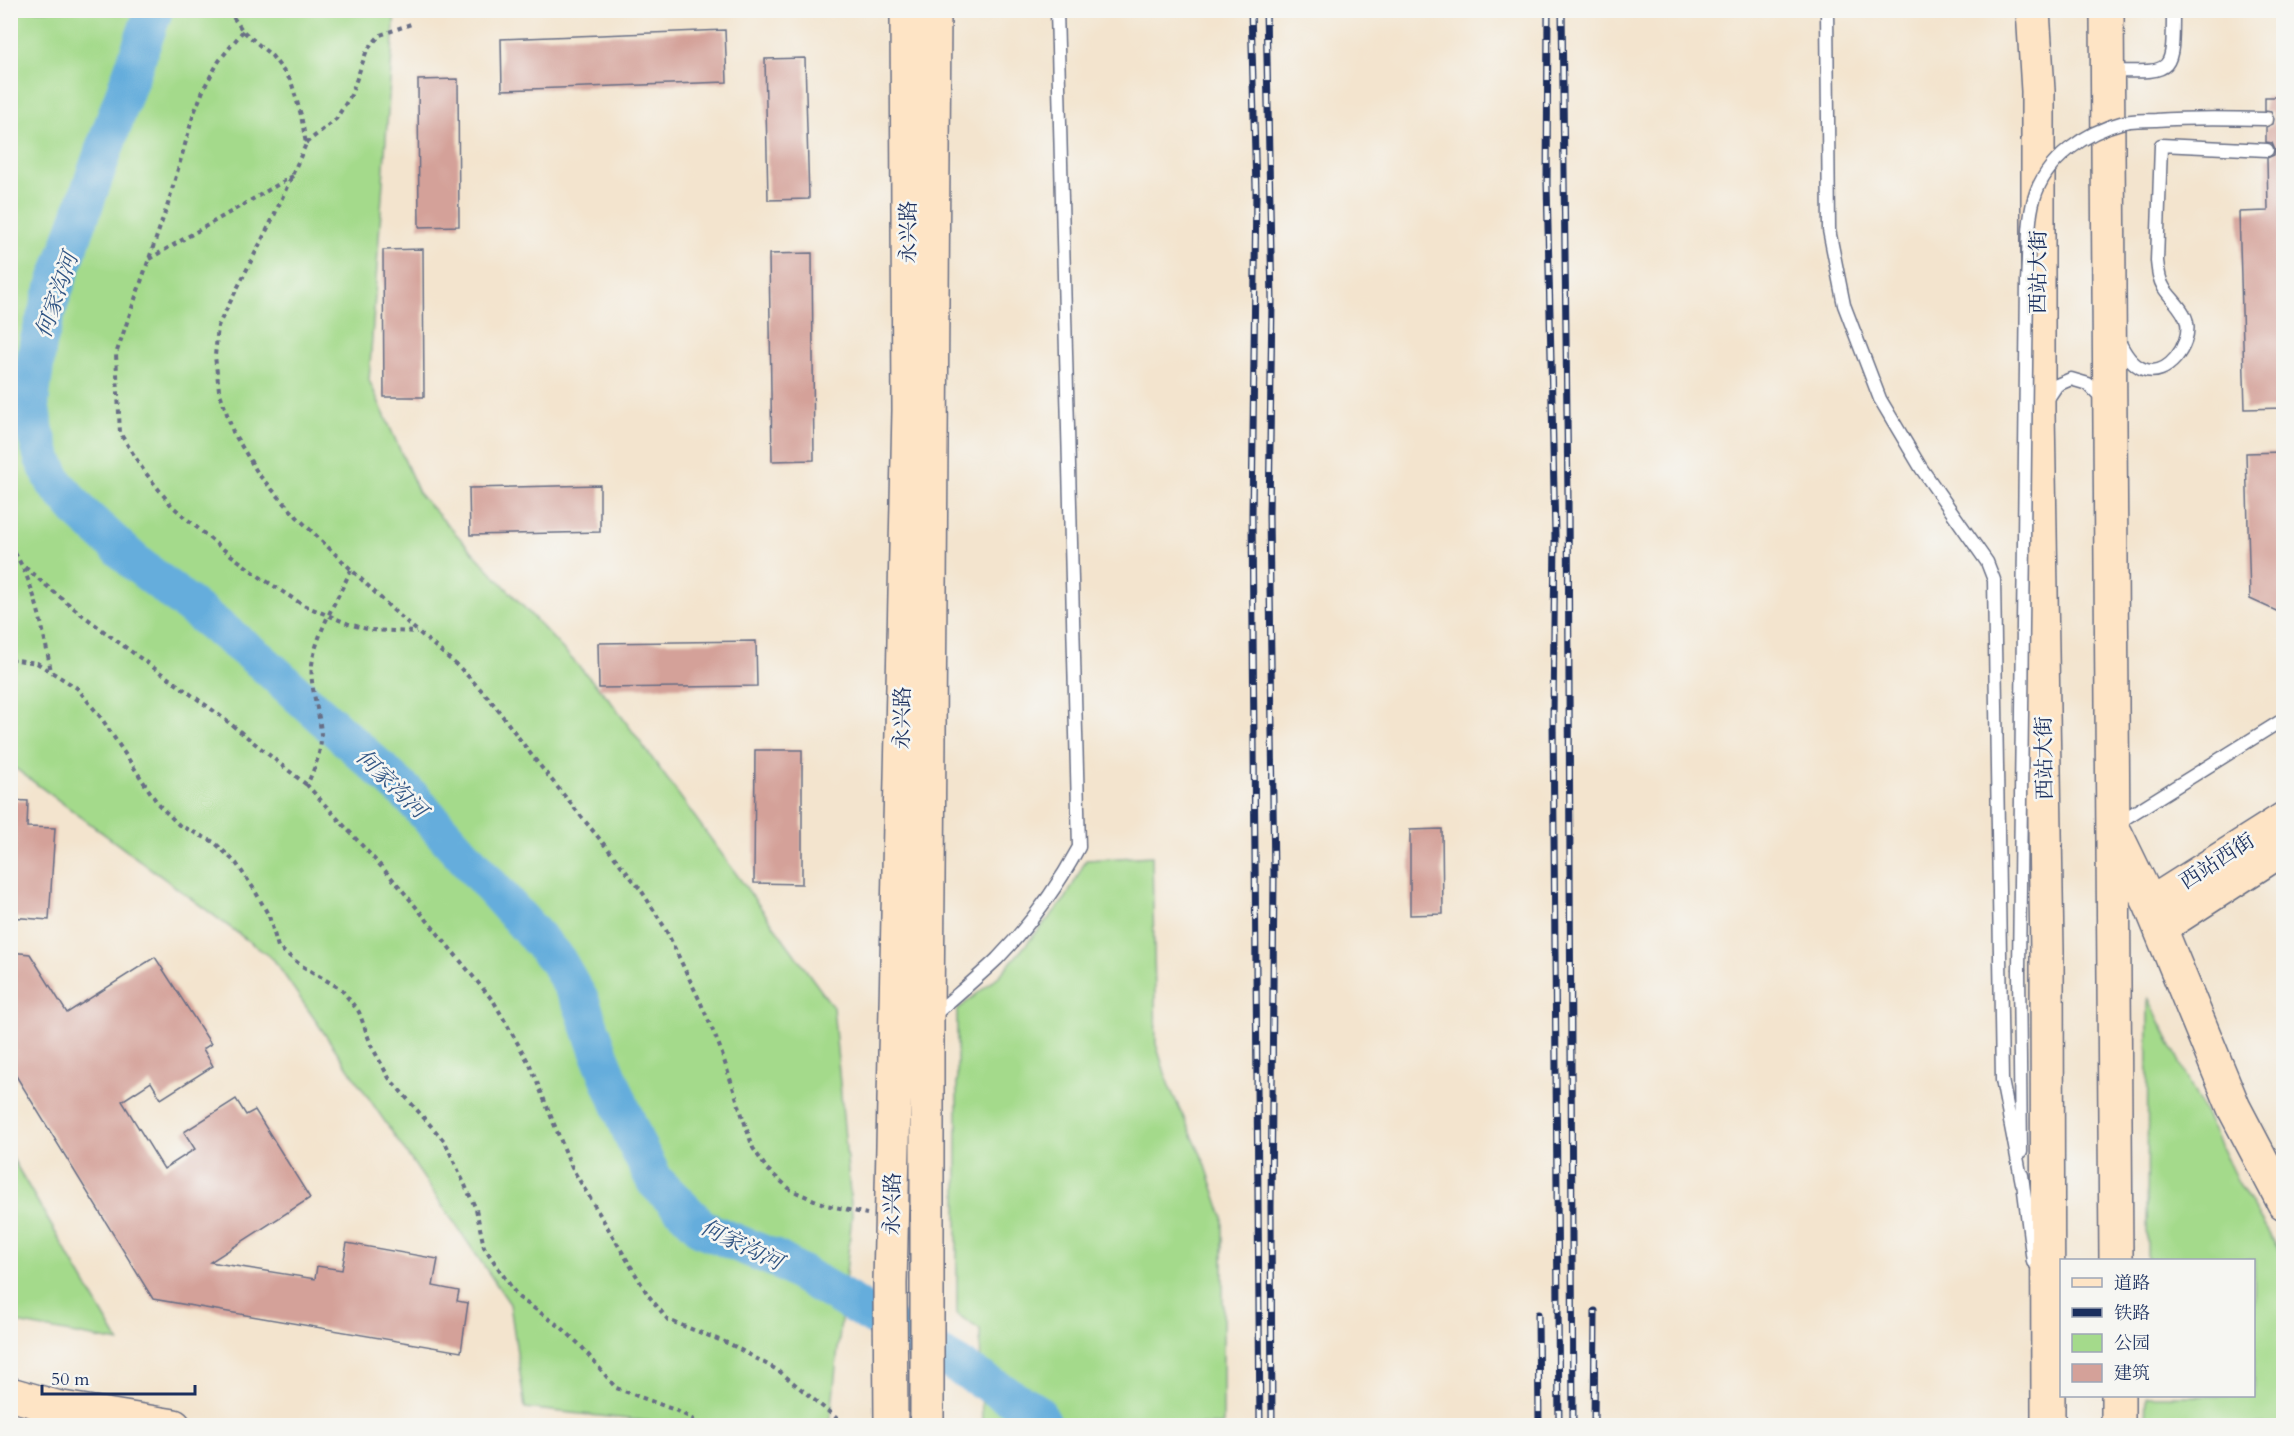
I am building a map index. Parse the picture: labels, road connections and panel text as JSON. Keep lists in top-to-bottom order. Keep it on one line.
{"streets":{"main road":["永兴路","西站大街","西站西街"]},"water":["何家沟河"],"legend":["道路","铁路","公园","建筑"],"scale_bar":"50 m"}
